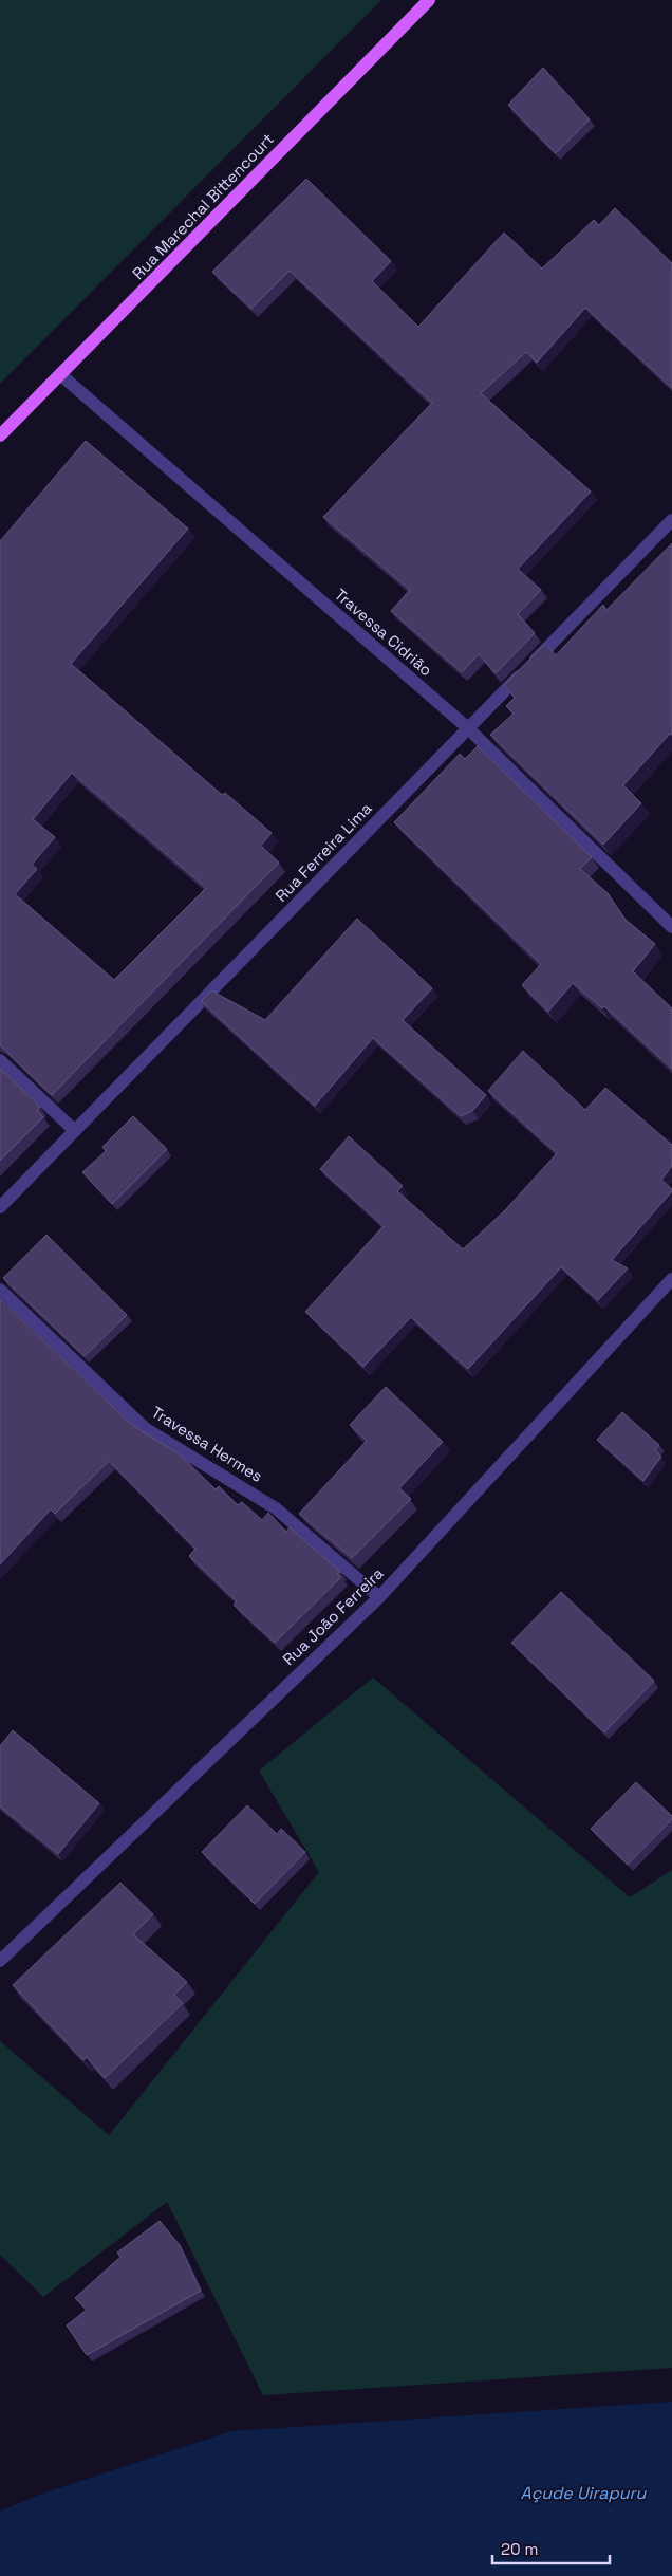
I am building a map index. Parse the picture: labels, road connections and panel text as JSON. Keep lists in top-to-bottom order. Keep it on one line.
{"streets":{"main road":["Rua Marechal Bittencourt"],"street":["Travessa Cidrião","Rua Ferreira Lima","Travessa Hermes","Rua João Ferreira"]},"crossings":[["Rua Marechal Bittencourt","Travessa Cidrião"],["Travessa Cidrião","Rua Ferreira Lima"],["Travessa Hermes","Rua João Ferreira"]],"water":["Açude Uirapuru"],"scale_bar":"20 m"}
